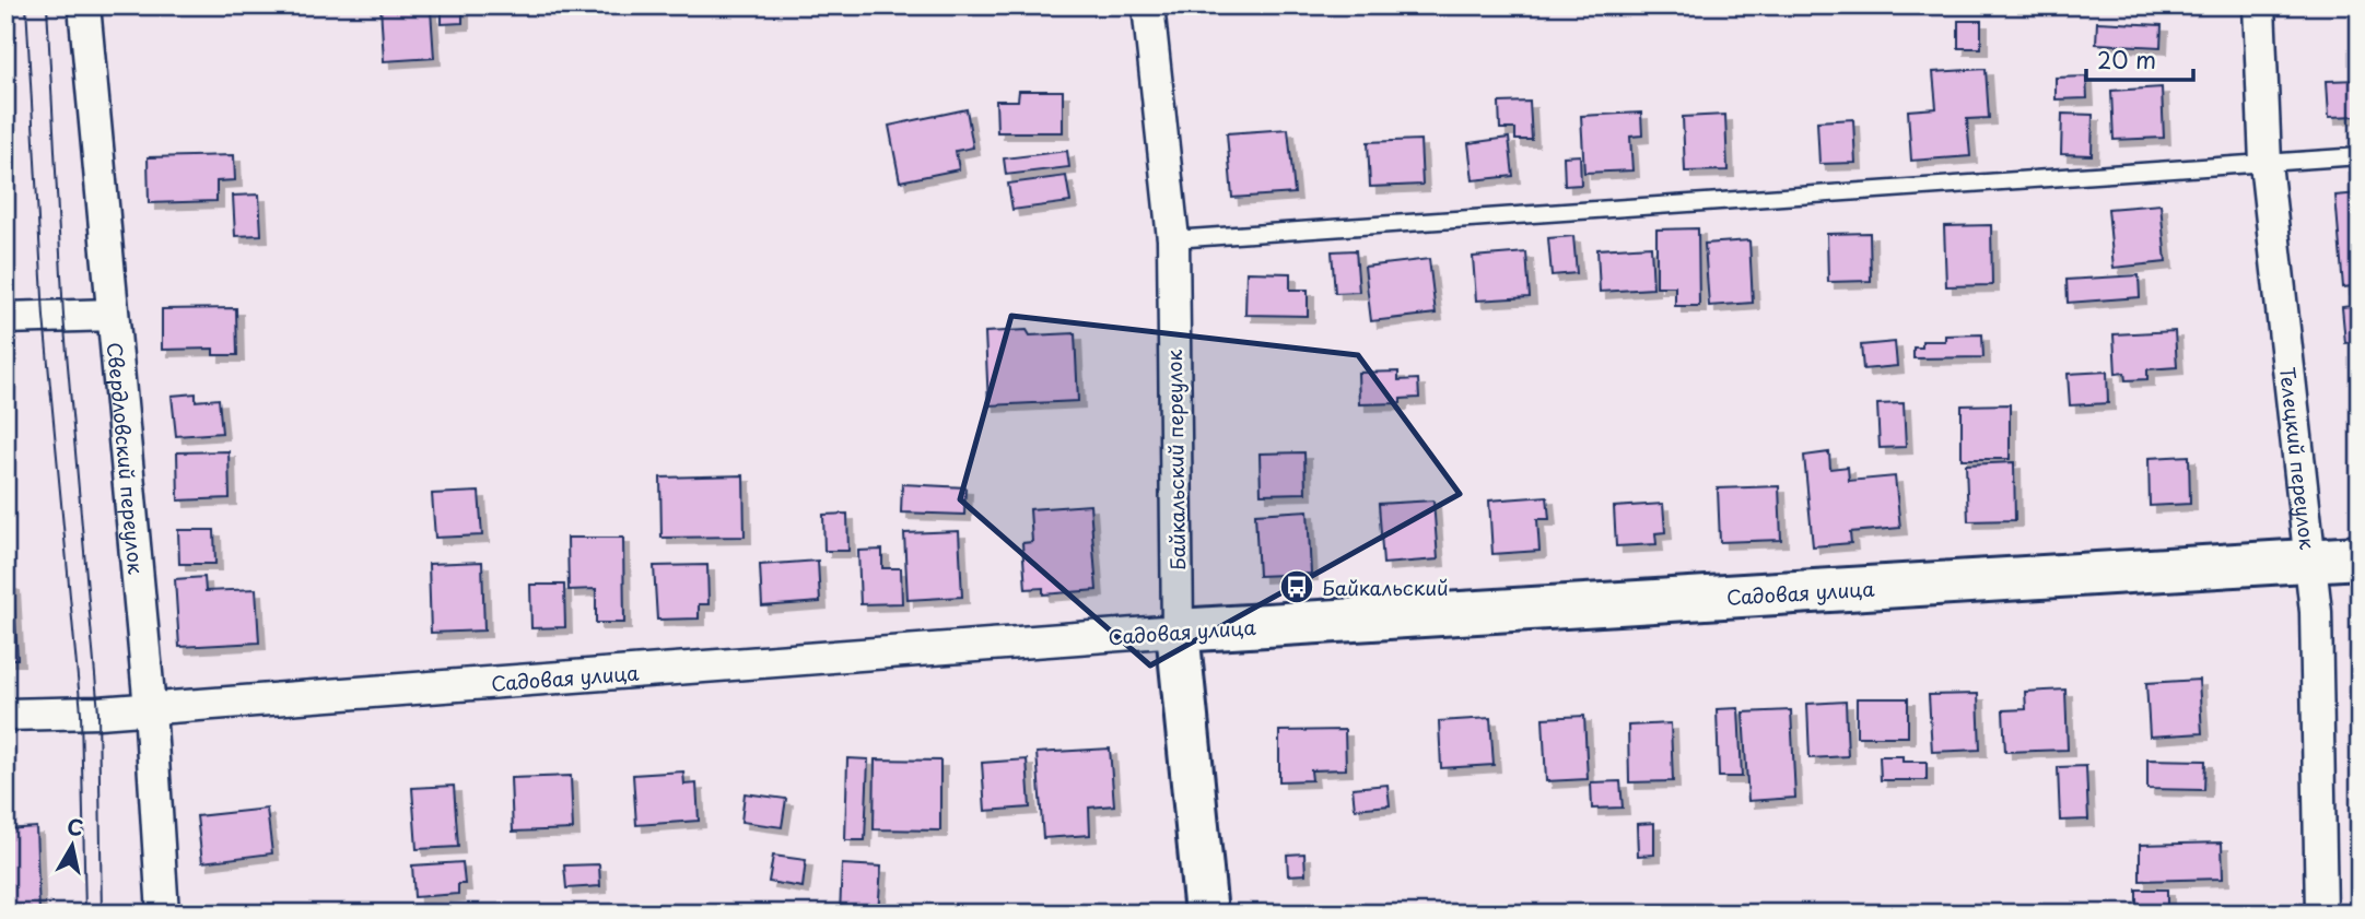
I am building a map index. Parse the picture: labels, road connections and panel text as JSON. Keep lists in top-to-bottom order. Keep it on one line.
{"streets":{"main road":["Байкальский переулок","Садовая улица"],"street":["Свердловский переулок","Телецкий переулок"]},"crossings":[["Свердловский переулок","Садовая улица"],["Телецкий переулок","Садовая улица"],["Байкальский переулок","Садовая улица"]],"places":{"bus stop":["Байкальский"]},"scale_bar":"20 m","north":"top"}
